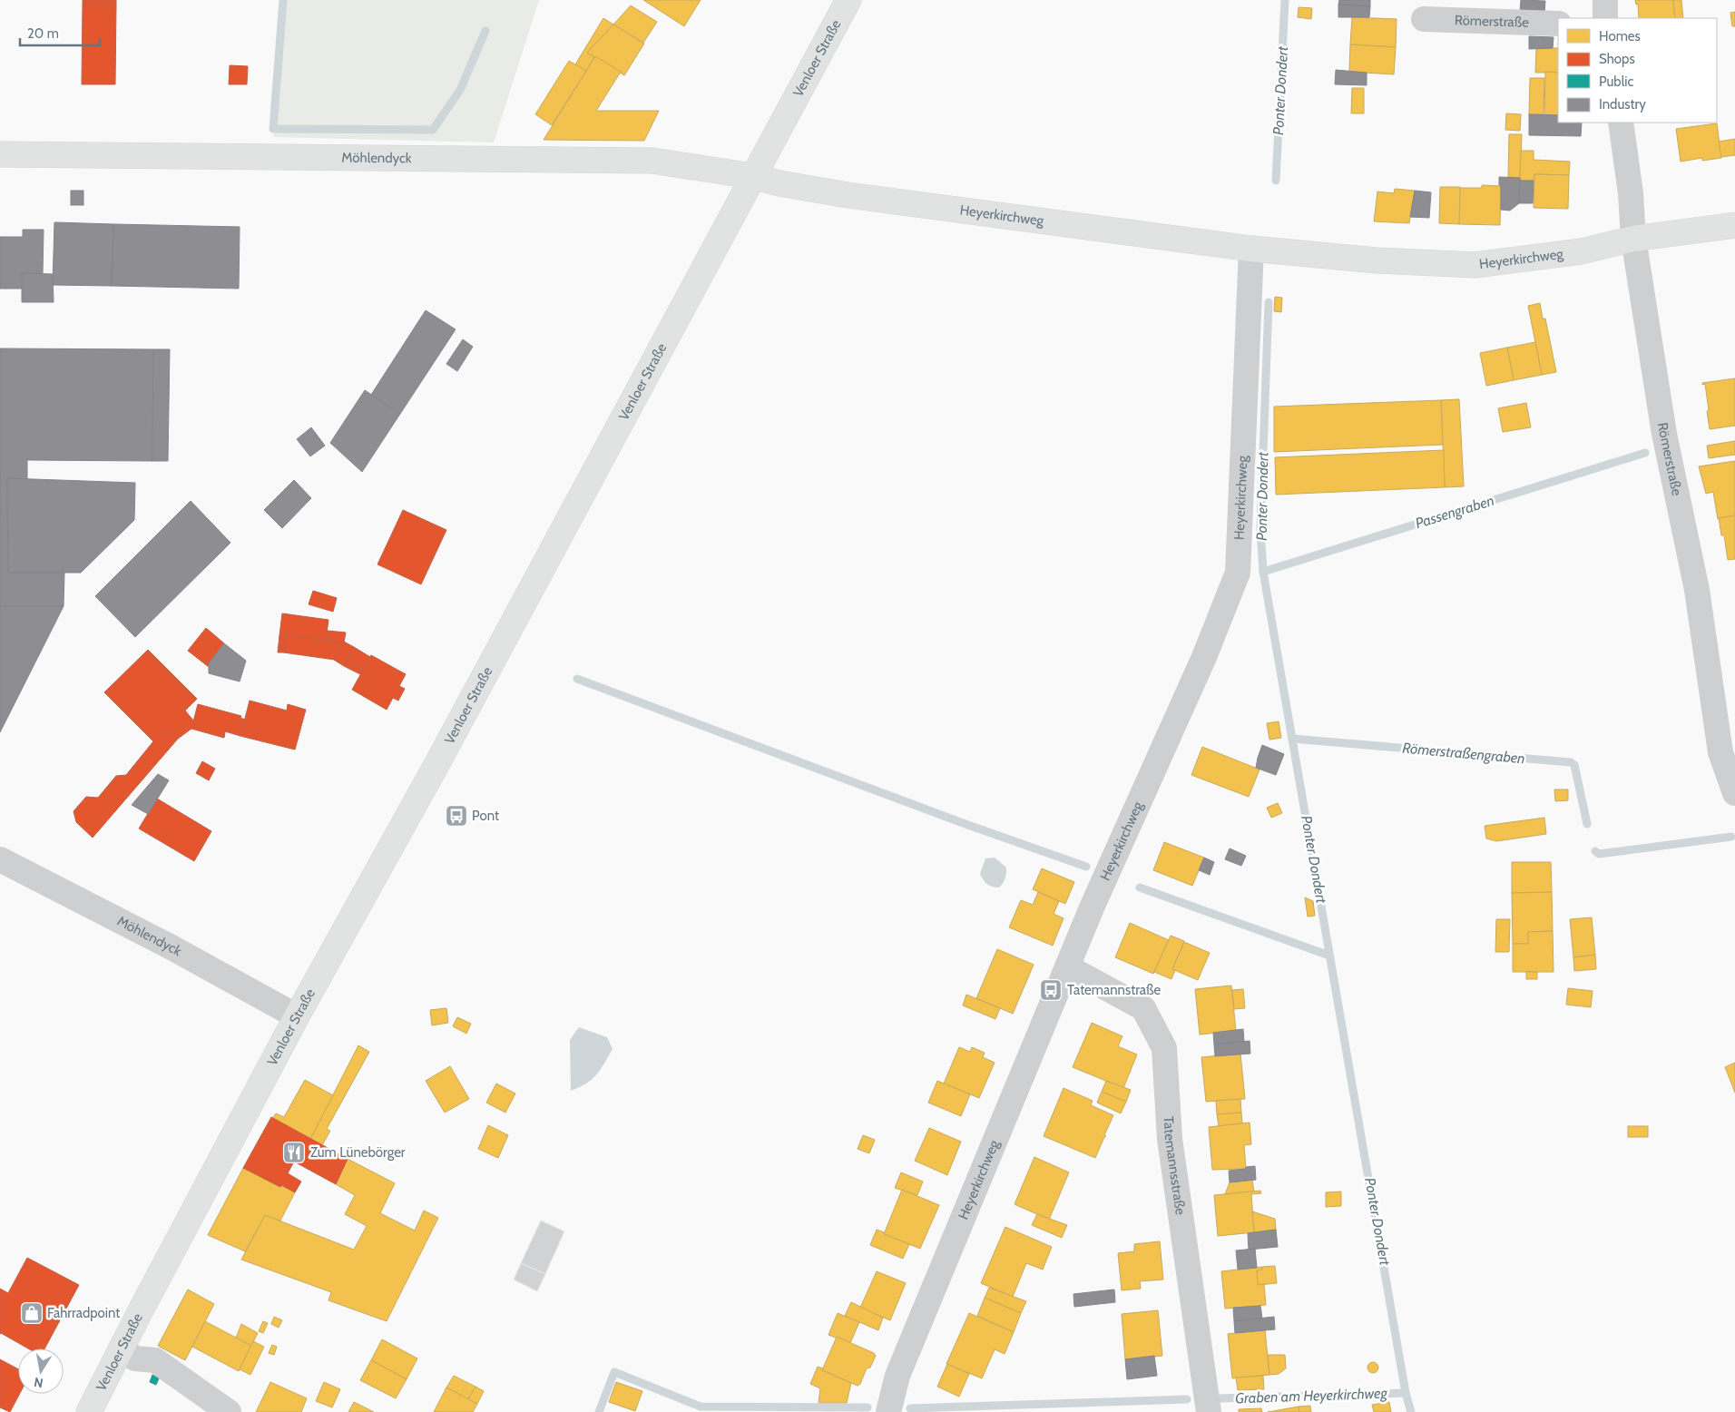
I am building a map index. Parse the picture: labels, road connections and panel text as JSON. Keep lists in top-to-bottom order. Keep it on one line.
{"streets":{"street":["Römerstraße","Venloer Straße","Möhlendyck","Heyerkirchweg","Tatemannsstraße"]},"crossings":[["Römerstraße","Heyerkirchweg"],["Venloer Straße","Möhlendyck"],["Venloer Straße","Heyerkirchweg"],["Möhlendyck","Heyerkirchweg"],["Heyerkirchweg","Tatemannsstraße"]],"water":["Ponter Dondert","Passengraben","Römerstraßengraben","Graben am Heyerkirchweg"],"places":{"bus stop":["Pont","Tatemannstraße"],"restaurant":["Zum Lünebörger"],"shop":["Fahrradpoint"]},"legend":["Homes","Shops","Public","Industry"],"scale_bar":"20 m","north":"bottom"}
